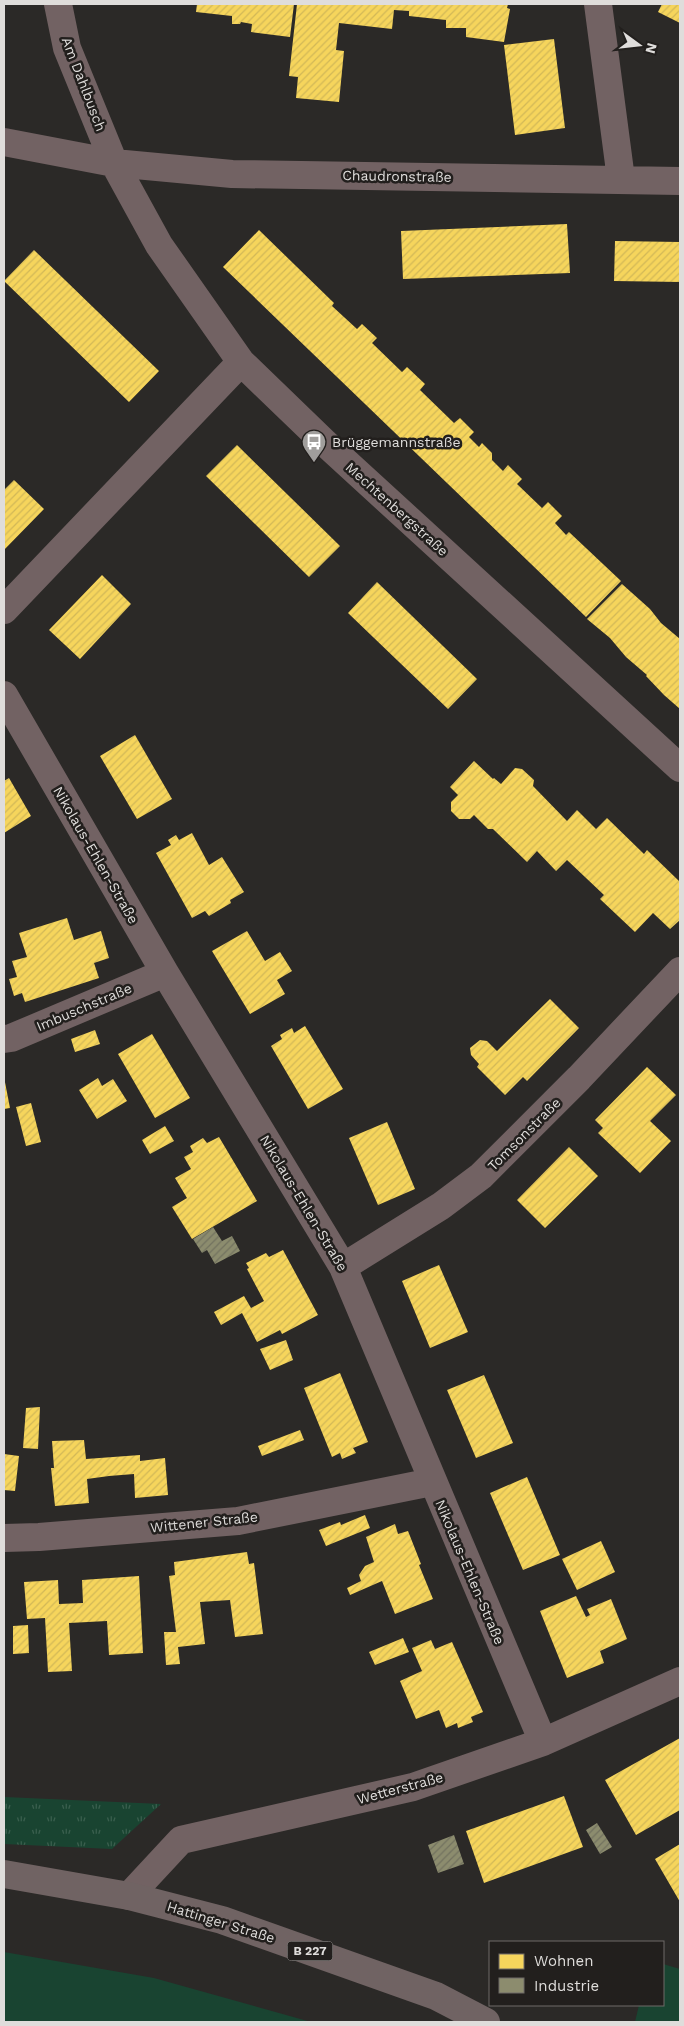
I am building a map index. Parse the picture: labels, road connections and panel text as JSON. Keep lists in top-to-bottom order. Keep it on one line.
{"streets":{"main road":["Hattinger Straße","B 227"],"street":["Am Dahlbusch","Chaudronstraße","Mechtenbergstraße","Nikolaus-Ehlen-Straße","Imbuschstraße","Tomsonstraße","Wittener Straße","Wetterstraße"]},"crossings":[["Am Dahlbusch","Chaudronstraße"],["Am Dahlbusch","Mechtenbergstraße"],["Chaudronstraße","Mechtenbergstraße"],["Nikolaus-Ehlen-Straße","Imbuschstraße"],["Nikolaus-Ehlen-Straße","Tomsonstraße"],["Nikolaus-Ehlen-Straße","Wittener Straße"],["Nikolaus-Ehlen-Straße","Wetterstraße"],["Wetterstraße","Hattinger Straße"]],"places":{"bus stop":["Brüggemannstraße"]},"legend":["Wohnen","Industrie"],"north":"right"}
